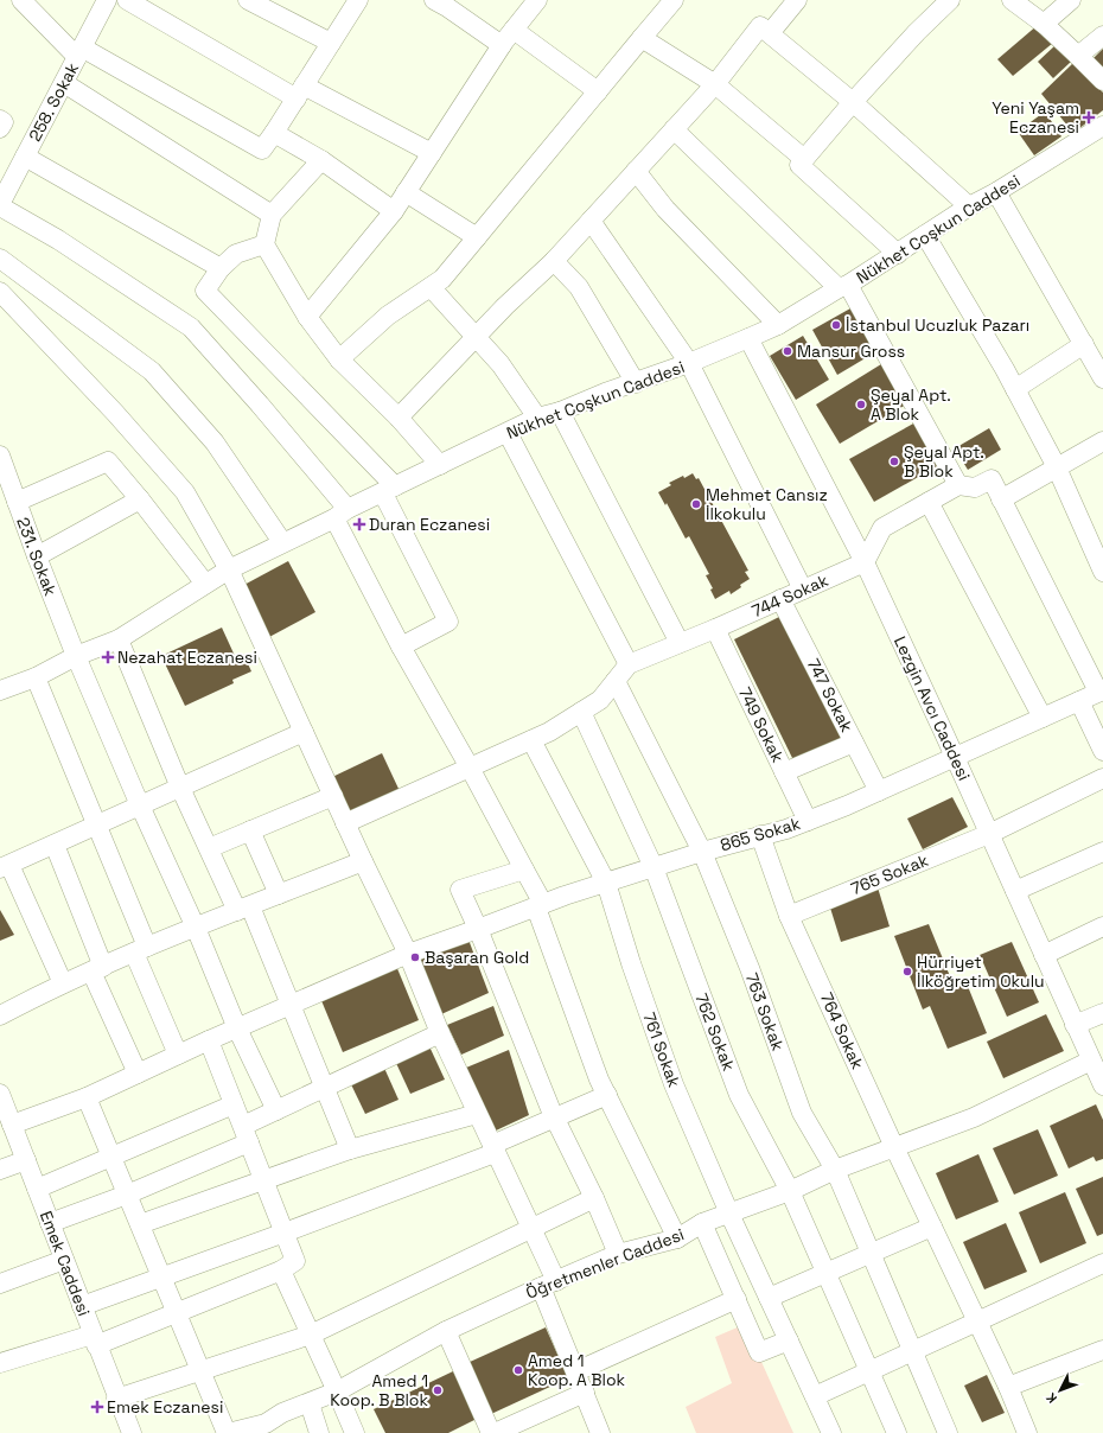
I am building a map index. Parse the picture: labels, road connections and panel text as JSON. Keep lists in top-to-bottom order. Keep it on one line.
{"streets":{"street":["258. Sokak","Nükhet Coşkun Caddesi","231. Sokak","744 Sokak","747 Sokak","Lezgin Avcı Caddesi","749 Sokak","865 Sokak","765 Sokak","763 Sokak","764 Sokak","762 Sokak","761 Sokak","Emek Caddesi","Öğretmenler Caddesi"]},"crossings":[["Nükhet Coşkun Caddesi","231. Sokak"],["Nükhet Coşkun Caddesi","Lezgin Avcı Caddesi"],["231. Sokak","865 Sokak"],["744 Sokak","747 Sokak"],["744 Sokak","Lezgin Avcı Caddesi"],["744 Sokak","749 Sokak"],["747 Sokak","865 Sokak"],["Lezgin Avcı Caddesi","865 Sokak"],["Lezgin Avcı Caddesi","765 Sokak"],["Lezgin Avcı Caddesi","Öğretmenler Caddesi"],["749 Sokak","865 Sokak"],["865 Sokak","763 Sokak"],["865 Sokak","762 Sokak"],["865 Sokak","761 Sokak"],["865 Sokak","Emek Caddesi"],["765 Sokak","764 Sokak"],["763 Sokak","Öğretmenler Caddesi"],["764 Sokak","Öğretmenler Caddesi"],["762 Sokak","Öğretmenler Caddesi"],["761 Sokak","Öğretmenler Caddesi"]],"places":{"health":["Yeni Yaşam Eczanesi","Duran Eczanesi","Nezahat Eczanesi","Emek Eczanesi"],"other":["İstanbul Ucuzluk Pazarı","Mansur Gross","Şeyal Apt. A Blok","Şeyal Apt. B Blok","Mehmet Cansız İlkokulu","Başaran Gold","Hürriyet İlköğretim Okulu","Amed 1 Koop. A Blok","Amed 1 Koop. B Blok"]},"north":"bottom left"}
